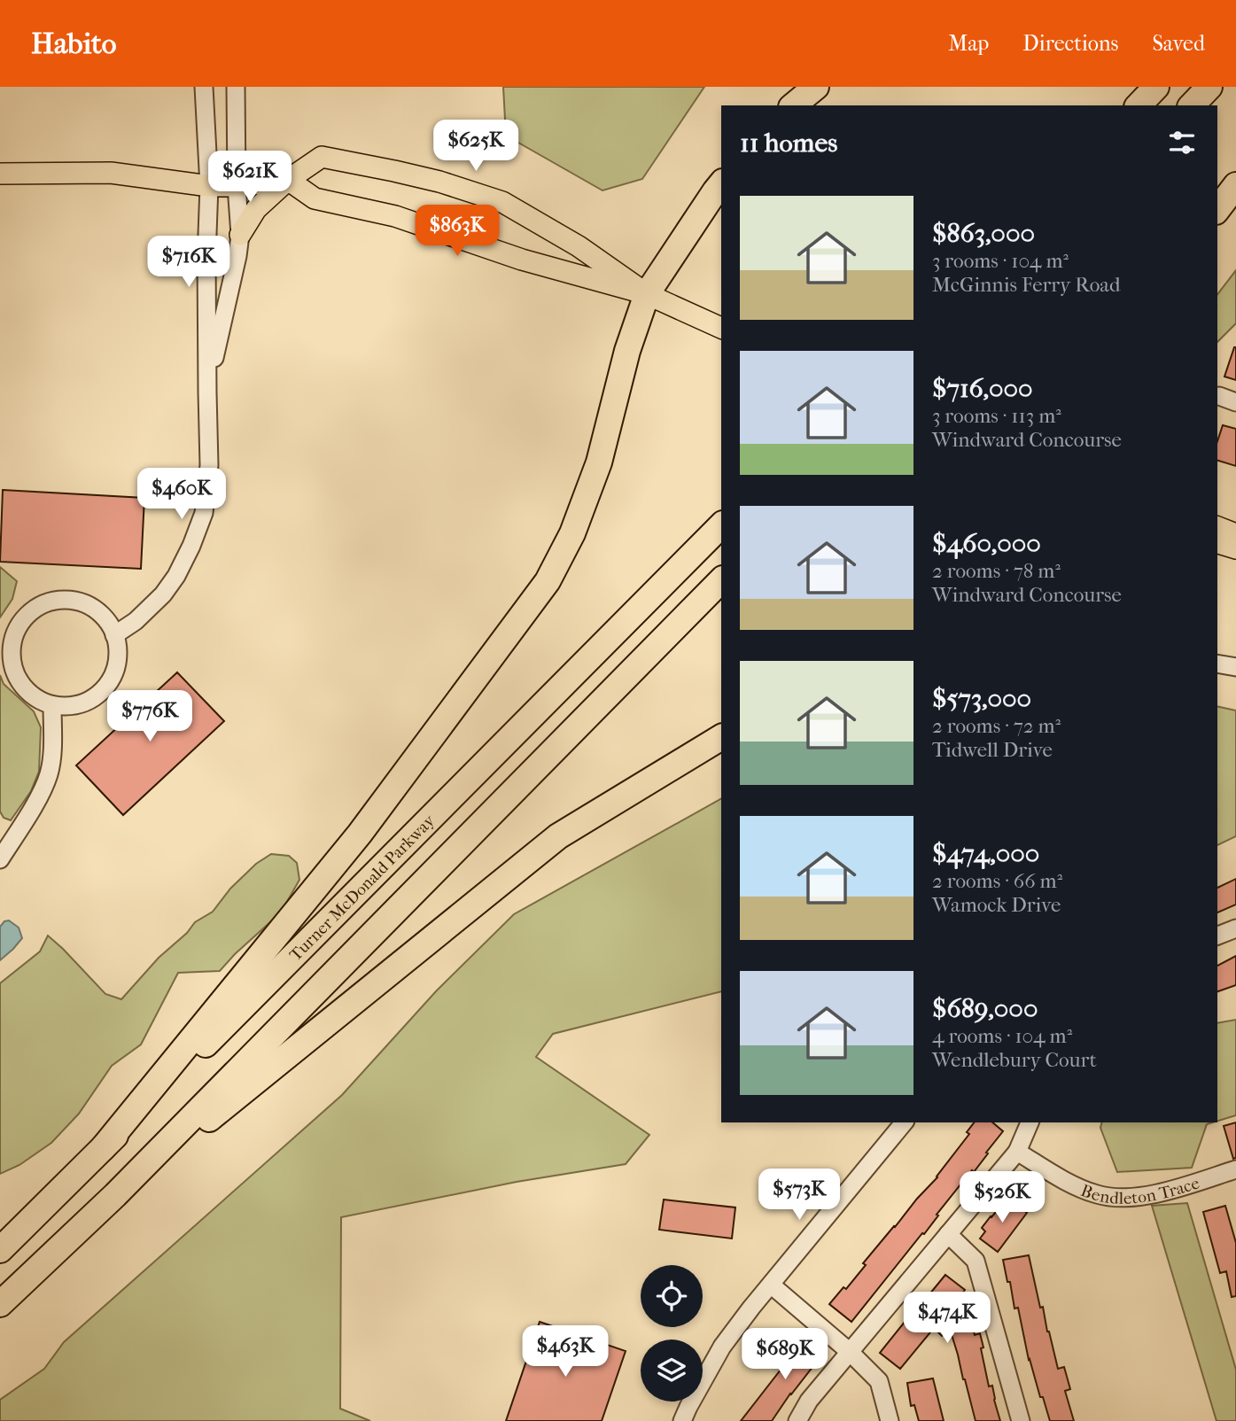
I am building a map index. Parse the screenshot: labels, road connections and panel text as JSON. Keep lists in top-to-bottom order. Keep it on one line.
{"streets":{"highway":["Turner McDonald Parkway"],"street":["Bendleton Trace"]},"page":{"header":"Habito","nav":["Map","Directions","Saved"],"heading":"11 homes","price":["$625K","$621K","$863K","$716K","$460K","$776K","$573K","$526K","$474K","$463K","$689K"],"list":[{"name":"$863,000","note":"3 rooms · 104 m² · McGinnis Ferry Road"},{"name":"$716,000","note":"3 rooms · 113 m² · Windward Concourse"},{"name":"$460,000","note":"2 rooms · 78 m² · Windward Concourse"},{"name":"$573,000","note":"2 rooms · 72 m² · Tidwell Drive"},{"name":"$474,000","note":"2 rooms · 66 m² · Wamock Drive"},{"name":"$689,000","note":"4 rooms · 104 m² · Wendlebury Court"}]}}
